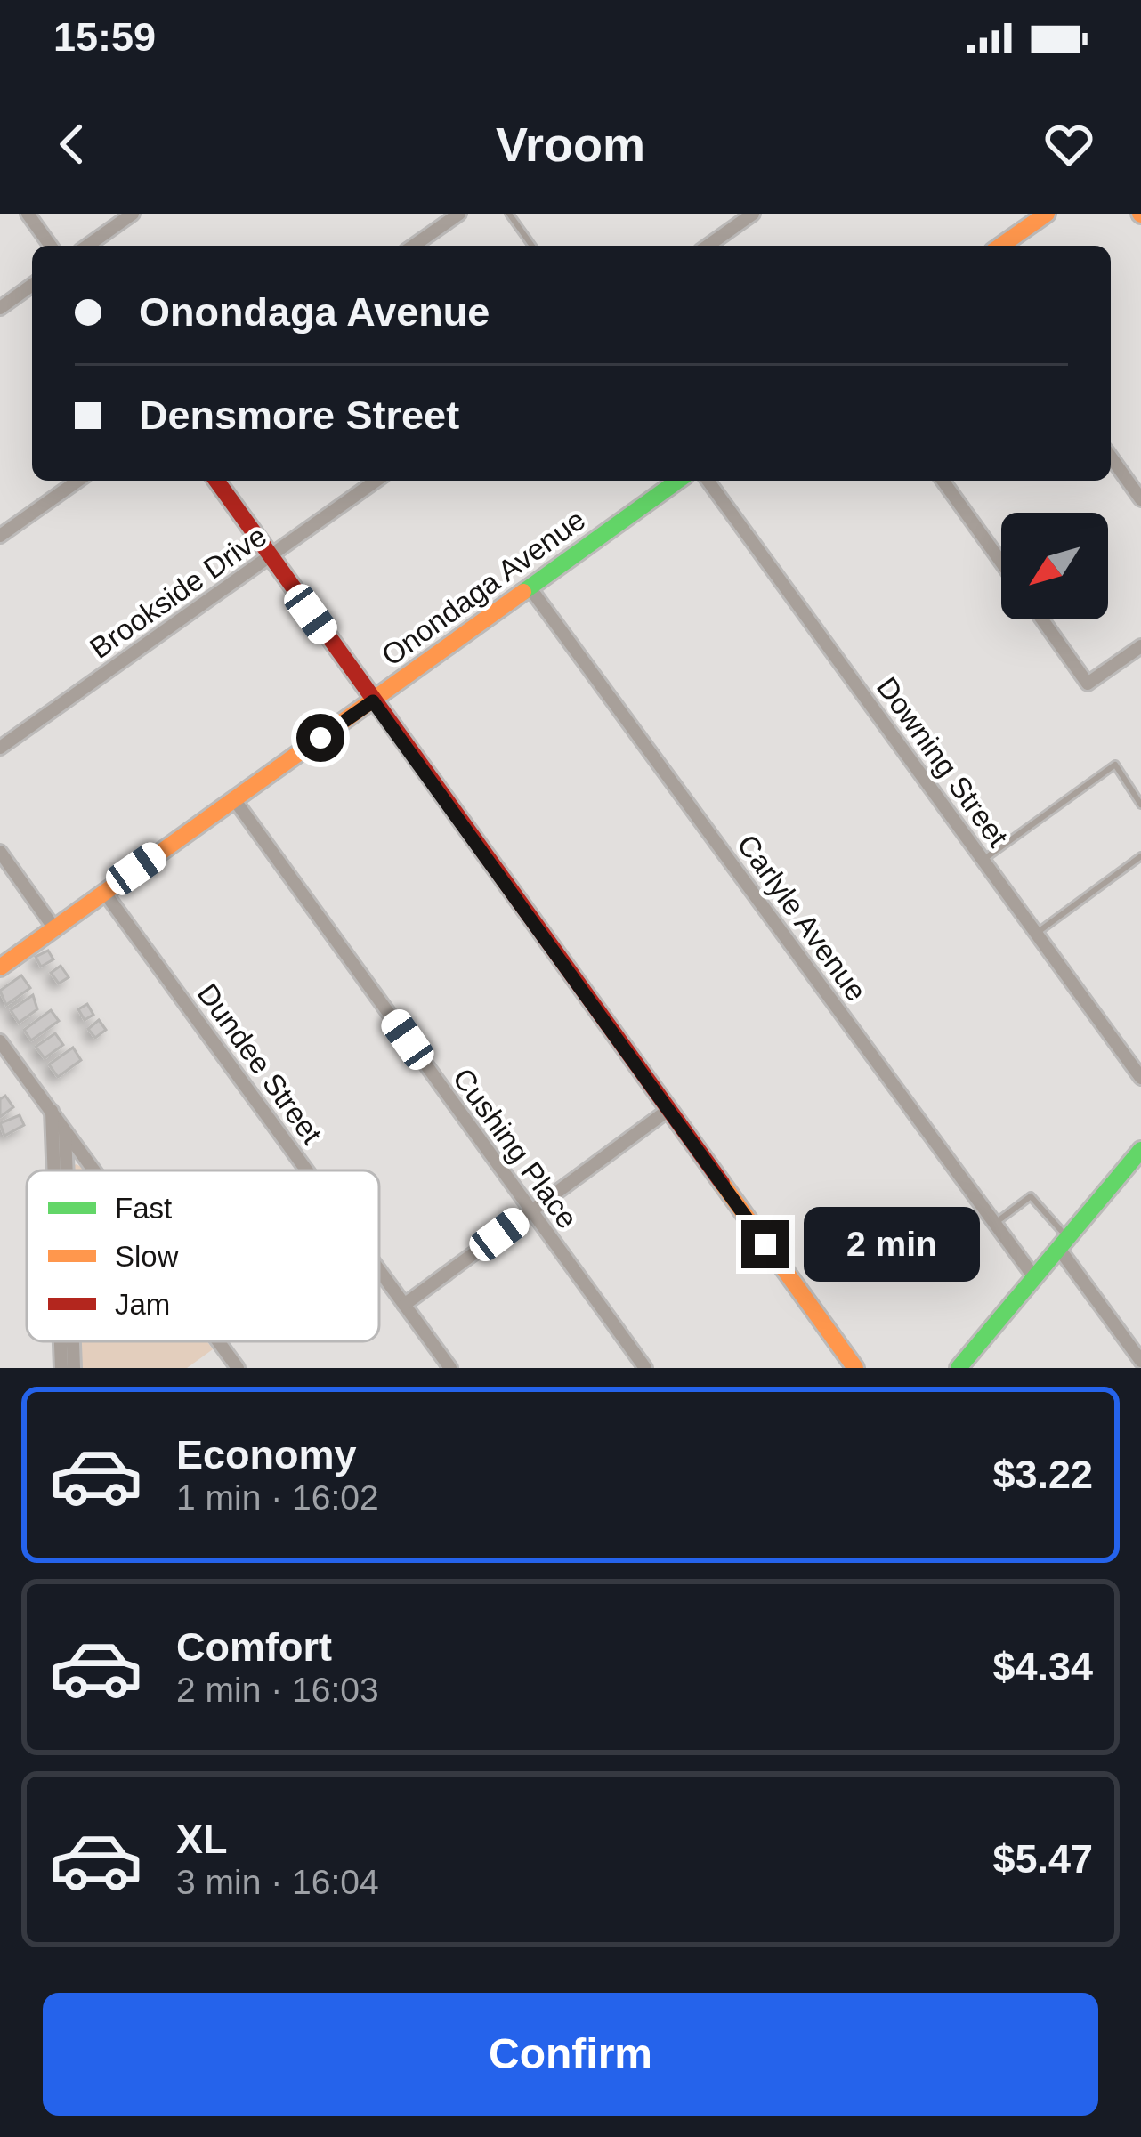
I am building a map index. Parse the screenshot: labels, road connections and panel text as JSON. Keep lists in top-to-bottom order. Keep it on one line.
{"streets":{"street":["Onondaga Avenue","Brookside Drive","Downing Street","Carlyle Avenue","Dundee Street","Cushing Place"]},"crossings":[["Onondaga Avenue","Carlyle Avenue"],["Onondaga Avenue","Dundee Street"],["Onondaga Avenue","Cushing Place"]],"legend":["Fast","Slow","Jam"],"north":"bottom left","page":{"status":"15:59","header":"Vroom","banner":["Onondaga Avenue","Densmore Street"],"bubble":"2 min","list":[{"name":"Economy","note":"1 min · 16:02","value":"$3.22"},{"name":"Comfort","note":"2 min · 16:03","value":"$4.34"},{"name":"XL","note":"3 min · 16:04","value":"$5.47"}],"buttons":"Confirm"}}
